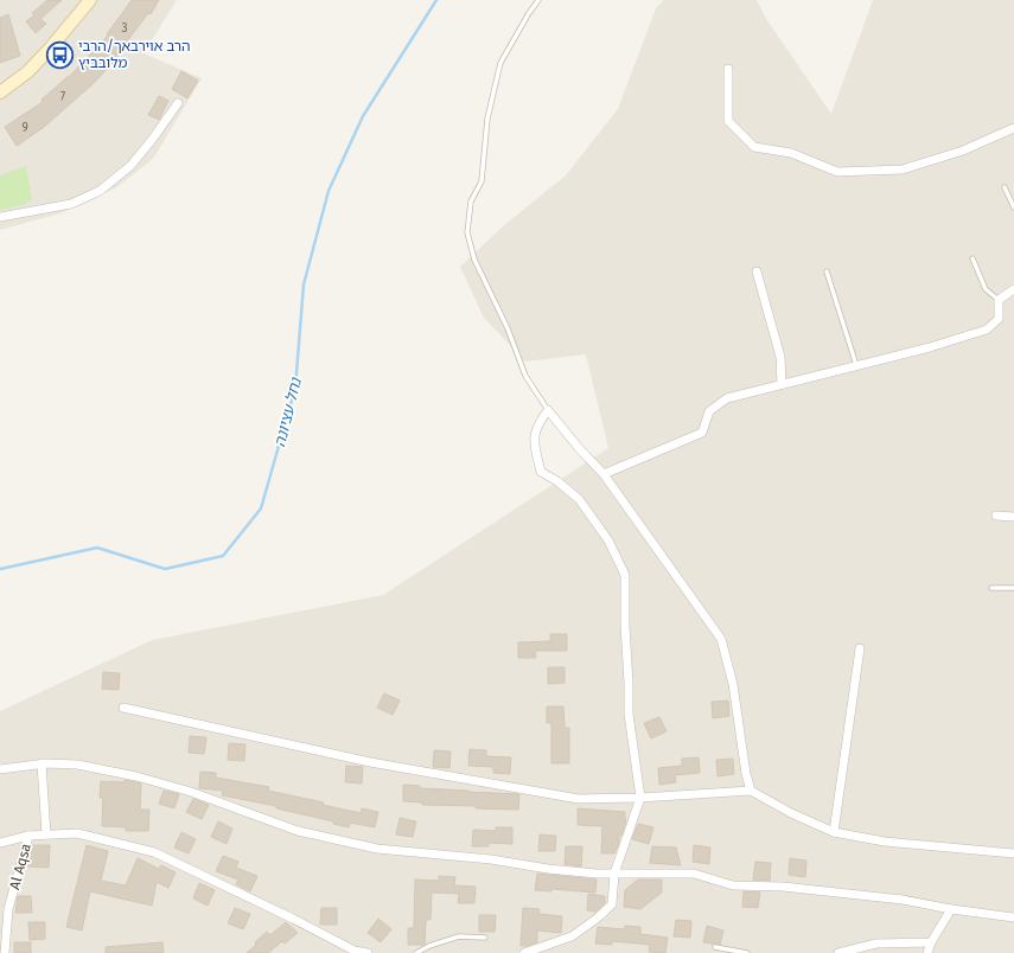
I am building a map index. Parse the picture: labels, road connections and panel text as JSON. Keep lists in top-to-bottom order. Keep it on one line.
{"streets":{"street":["Al Aqsa"]},"water":["נחל עציונה"],"places":{"bus stop":["הרב אוירבאך/הרבי מלובביץ"]},"house_numbers":["3","7","9"]}
